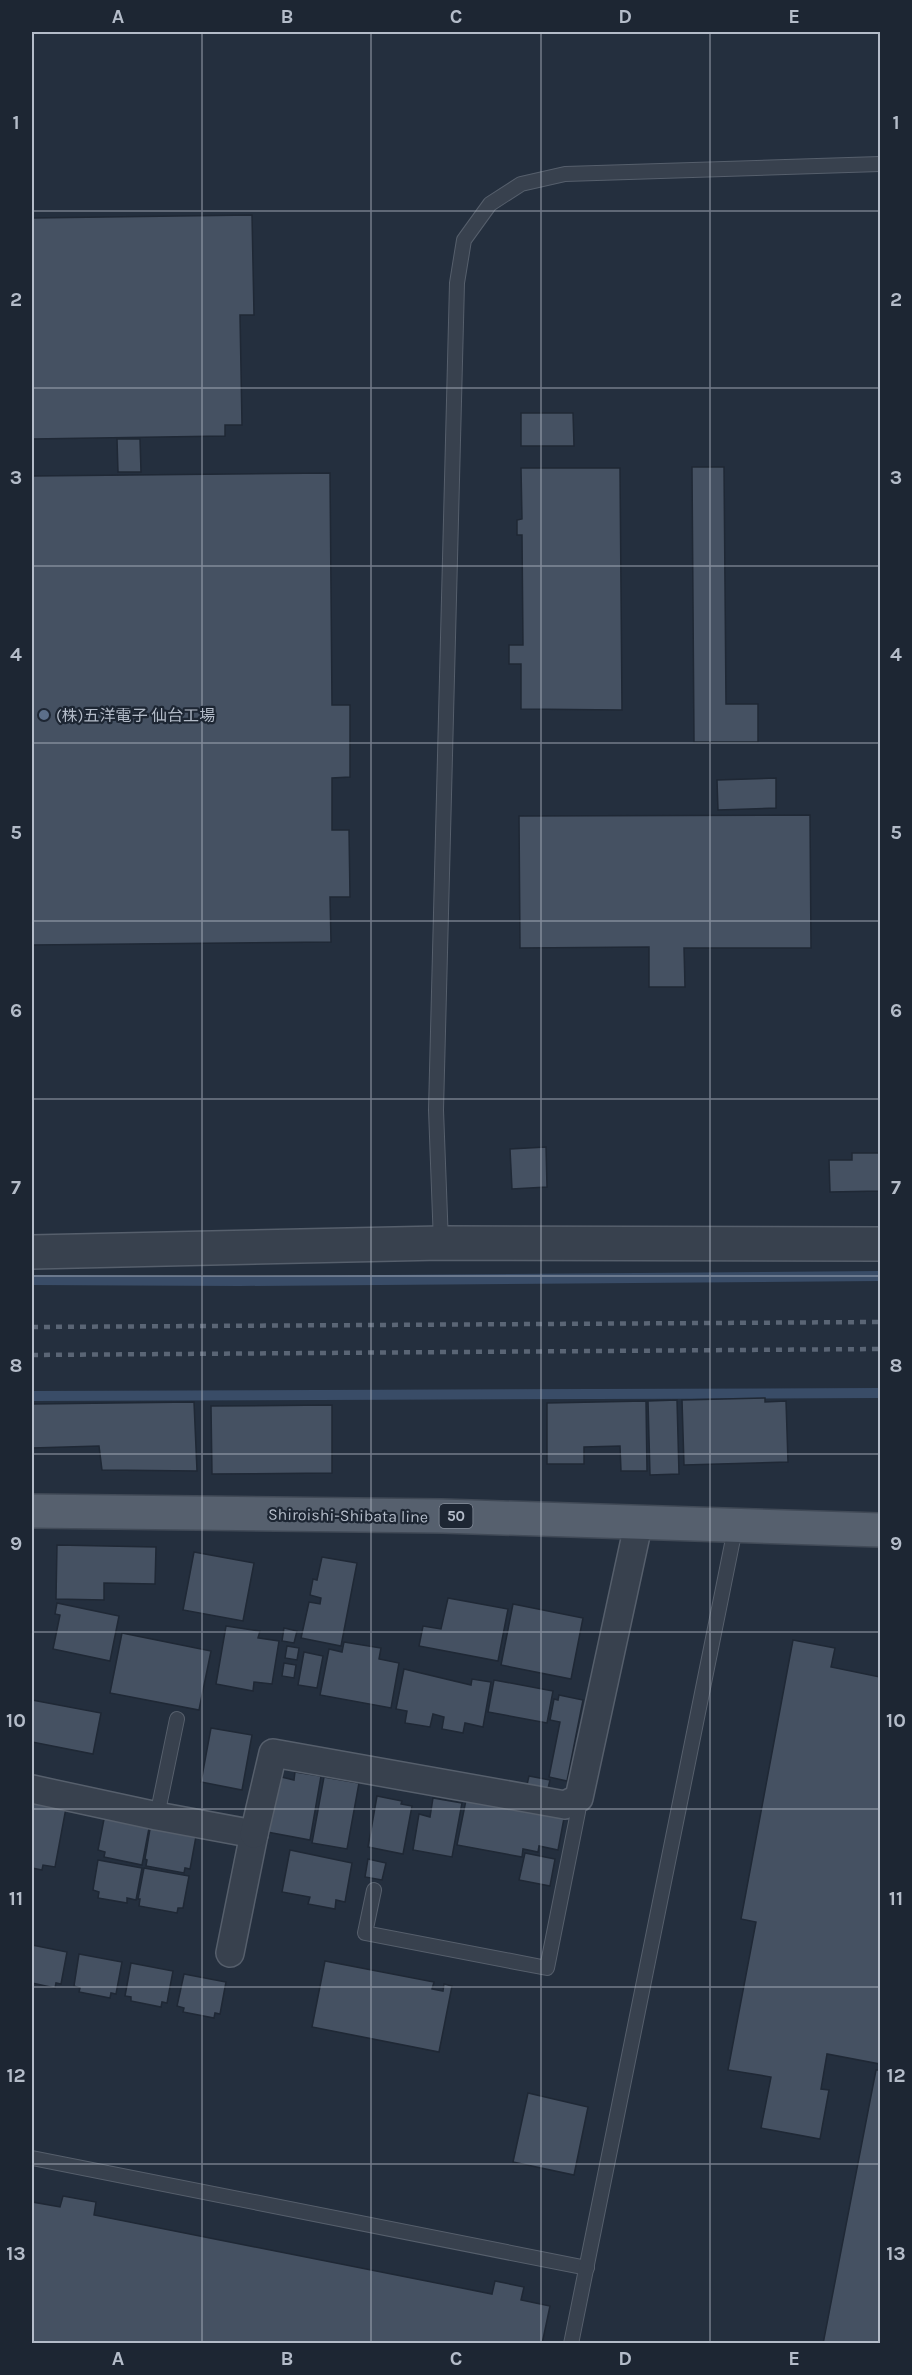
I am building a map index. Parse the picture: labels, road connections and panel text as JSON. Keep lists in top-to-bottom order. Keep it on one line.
{"streets":{"main road":["Shiroishi-Shibata line","50"]},"places":["(株)五洋電子 仙台工場"],"grid":{"columns":["A","B","C","D","E"],"rows":["1","2","3","4","5","6","7","8","9","10","11","12","13"]}}
